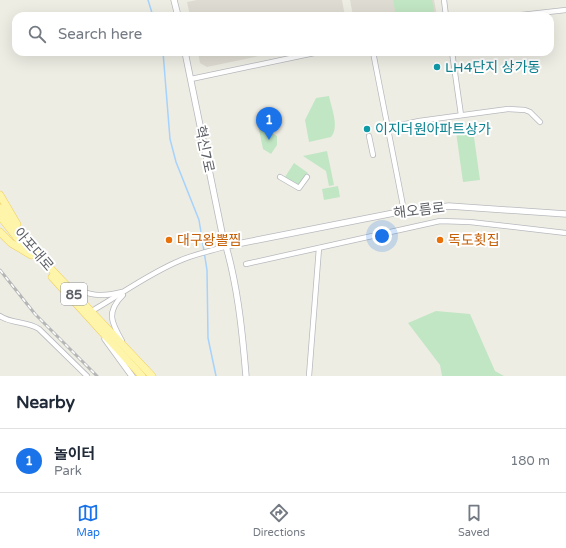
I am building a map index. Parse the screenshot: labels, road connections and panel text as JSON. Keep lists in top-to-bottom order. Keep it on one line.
{"streets":{"main road":["아포대로","85"],"street":["혁신7로","해오름로"]},"crossings":[["혁신7로","해오름로"]],"places":["LH4단지 상가동","이지더원아파트상가","대구왕뽈찜","독도횟집"],"page":{"search":"Search here","pins":"1","heading":"Nearby","list":[{"mark":"1","name":"놀이터","note":"Park","value":"180 m"}],"nav":["Map","Directions","Saved"]}}
